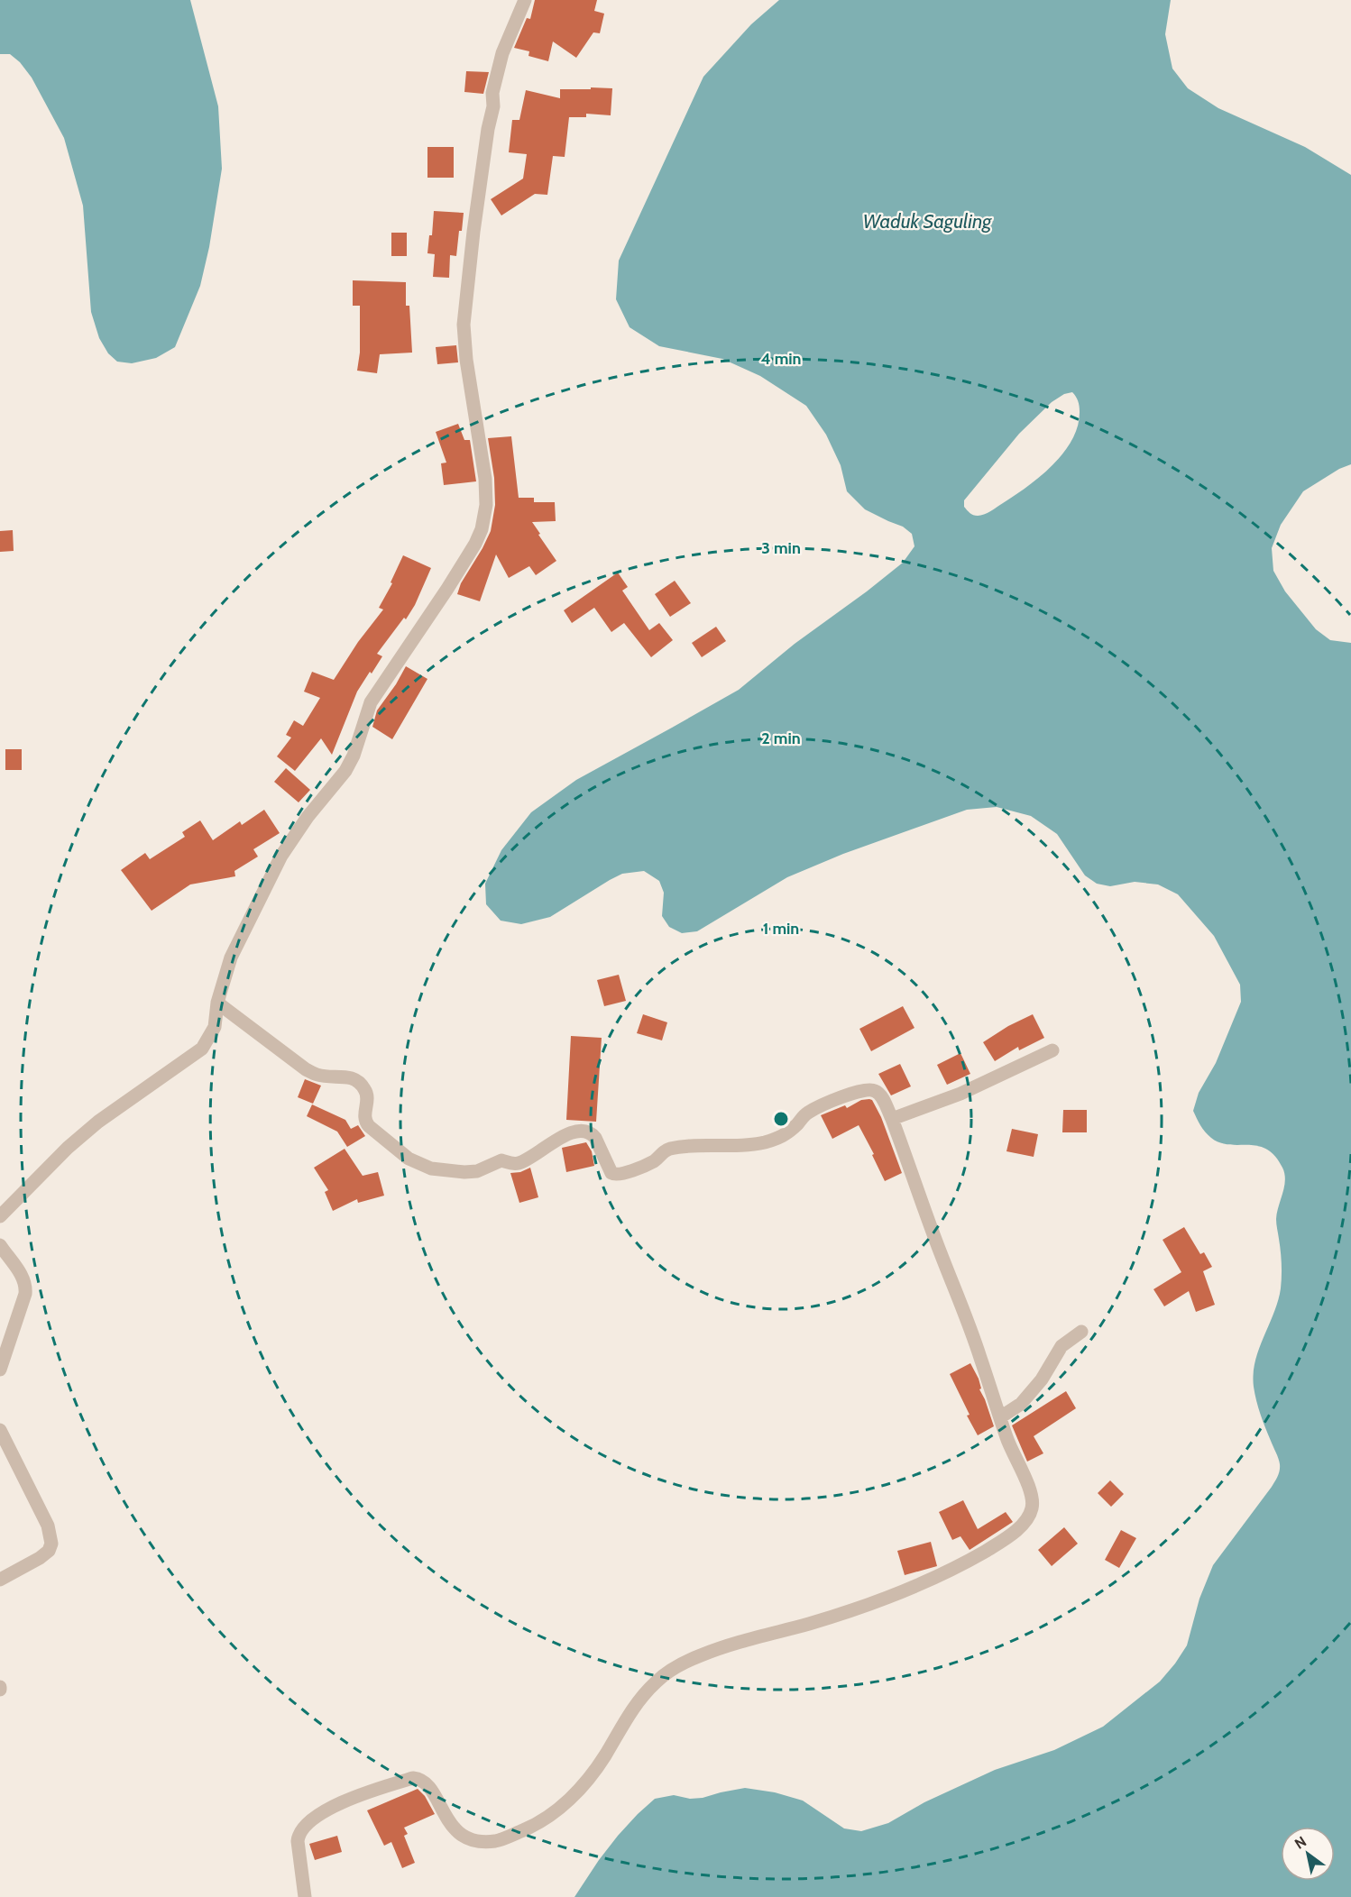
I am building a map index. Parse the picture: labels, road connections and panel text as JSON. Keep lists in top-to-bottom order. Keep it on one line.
{"water":["Waduk Saguling"],"north":"top left","rings":["4 min","3 min","2 min","1 min"]}
